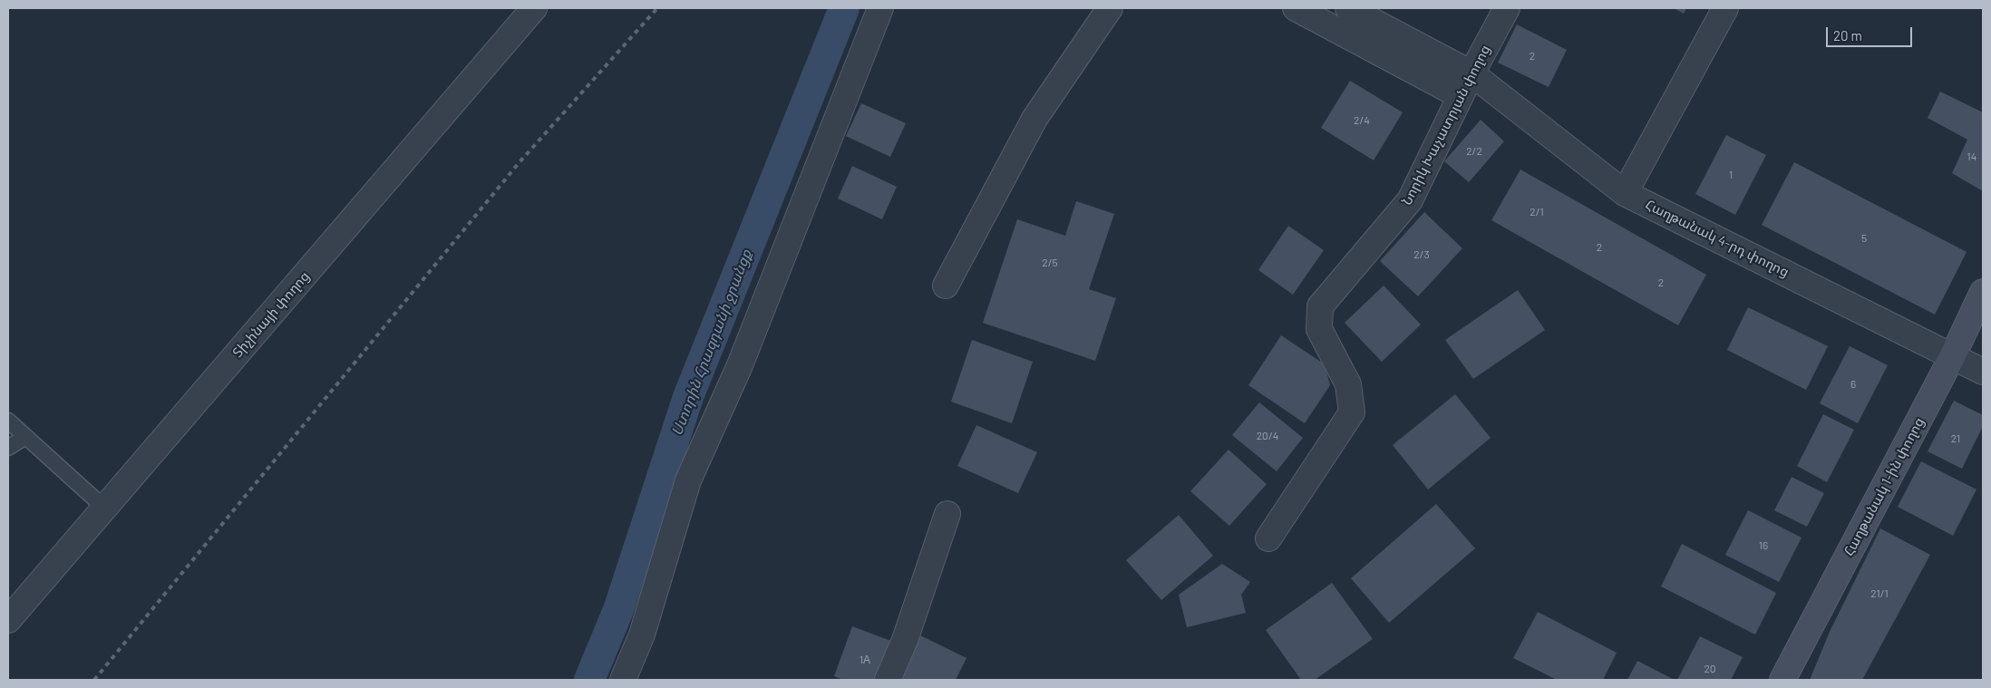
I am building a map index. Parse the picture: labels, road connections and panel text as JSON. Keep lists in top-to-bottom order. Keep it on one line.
{"streets":{"main road":["Հաղթանակ 1-ին փողոց"],"street":["Նորիկ Խաչատրյան փողոց","Հաղթանակ 4-րդ փողոց","Տիչինայի փողոց"]},"crossings":[["Նորիկ Խաչատրյան փողոց","Հաղթանակ 4-րդ փողոց"],["Հաղթանակ 4-րդ փողոց","Հաղթանակ 1-ին փողոց"]],"water":["Ստորին Հրազդանի ջրանցք"],"house_numbers":["2","2/4","2/2","14","1","2/1","5","2","2/3","2/5","2","6","20/4","21","16","21/1","1А","20"],"scale_bar":"20 m"}
